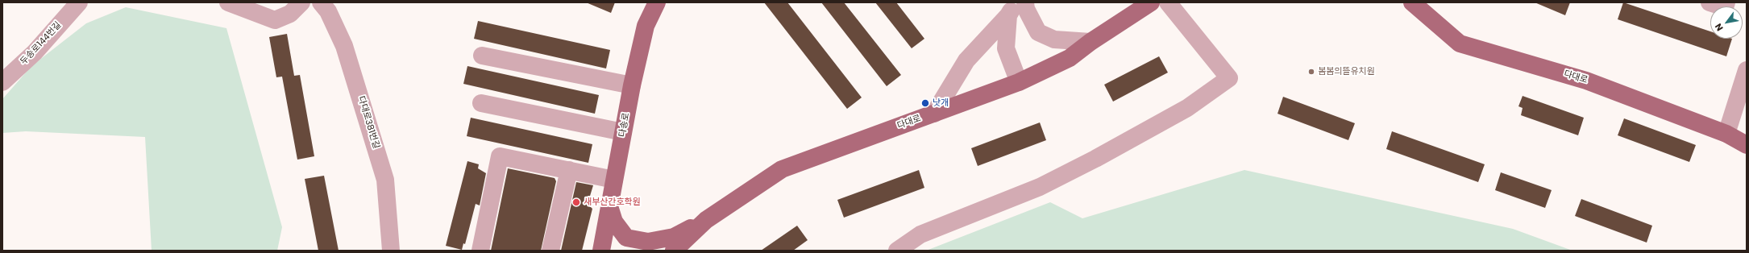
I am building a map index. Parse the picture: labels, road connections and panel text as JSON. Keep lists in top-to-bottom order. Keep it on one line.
{"streets":{"main road":["다대로","다송로"],"street":["두송로144번길","다대로381번길"]},"places":["봄봄의뜰유치원","낫개","새부산간호학원"],"north":"bottom left"}
